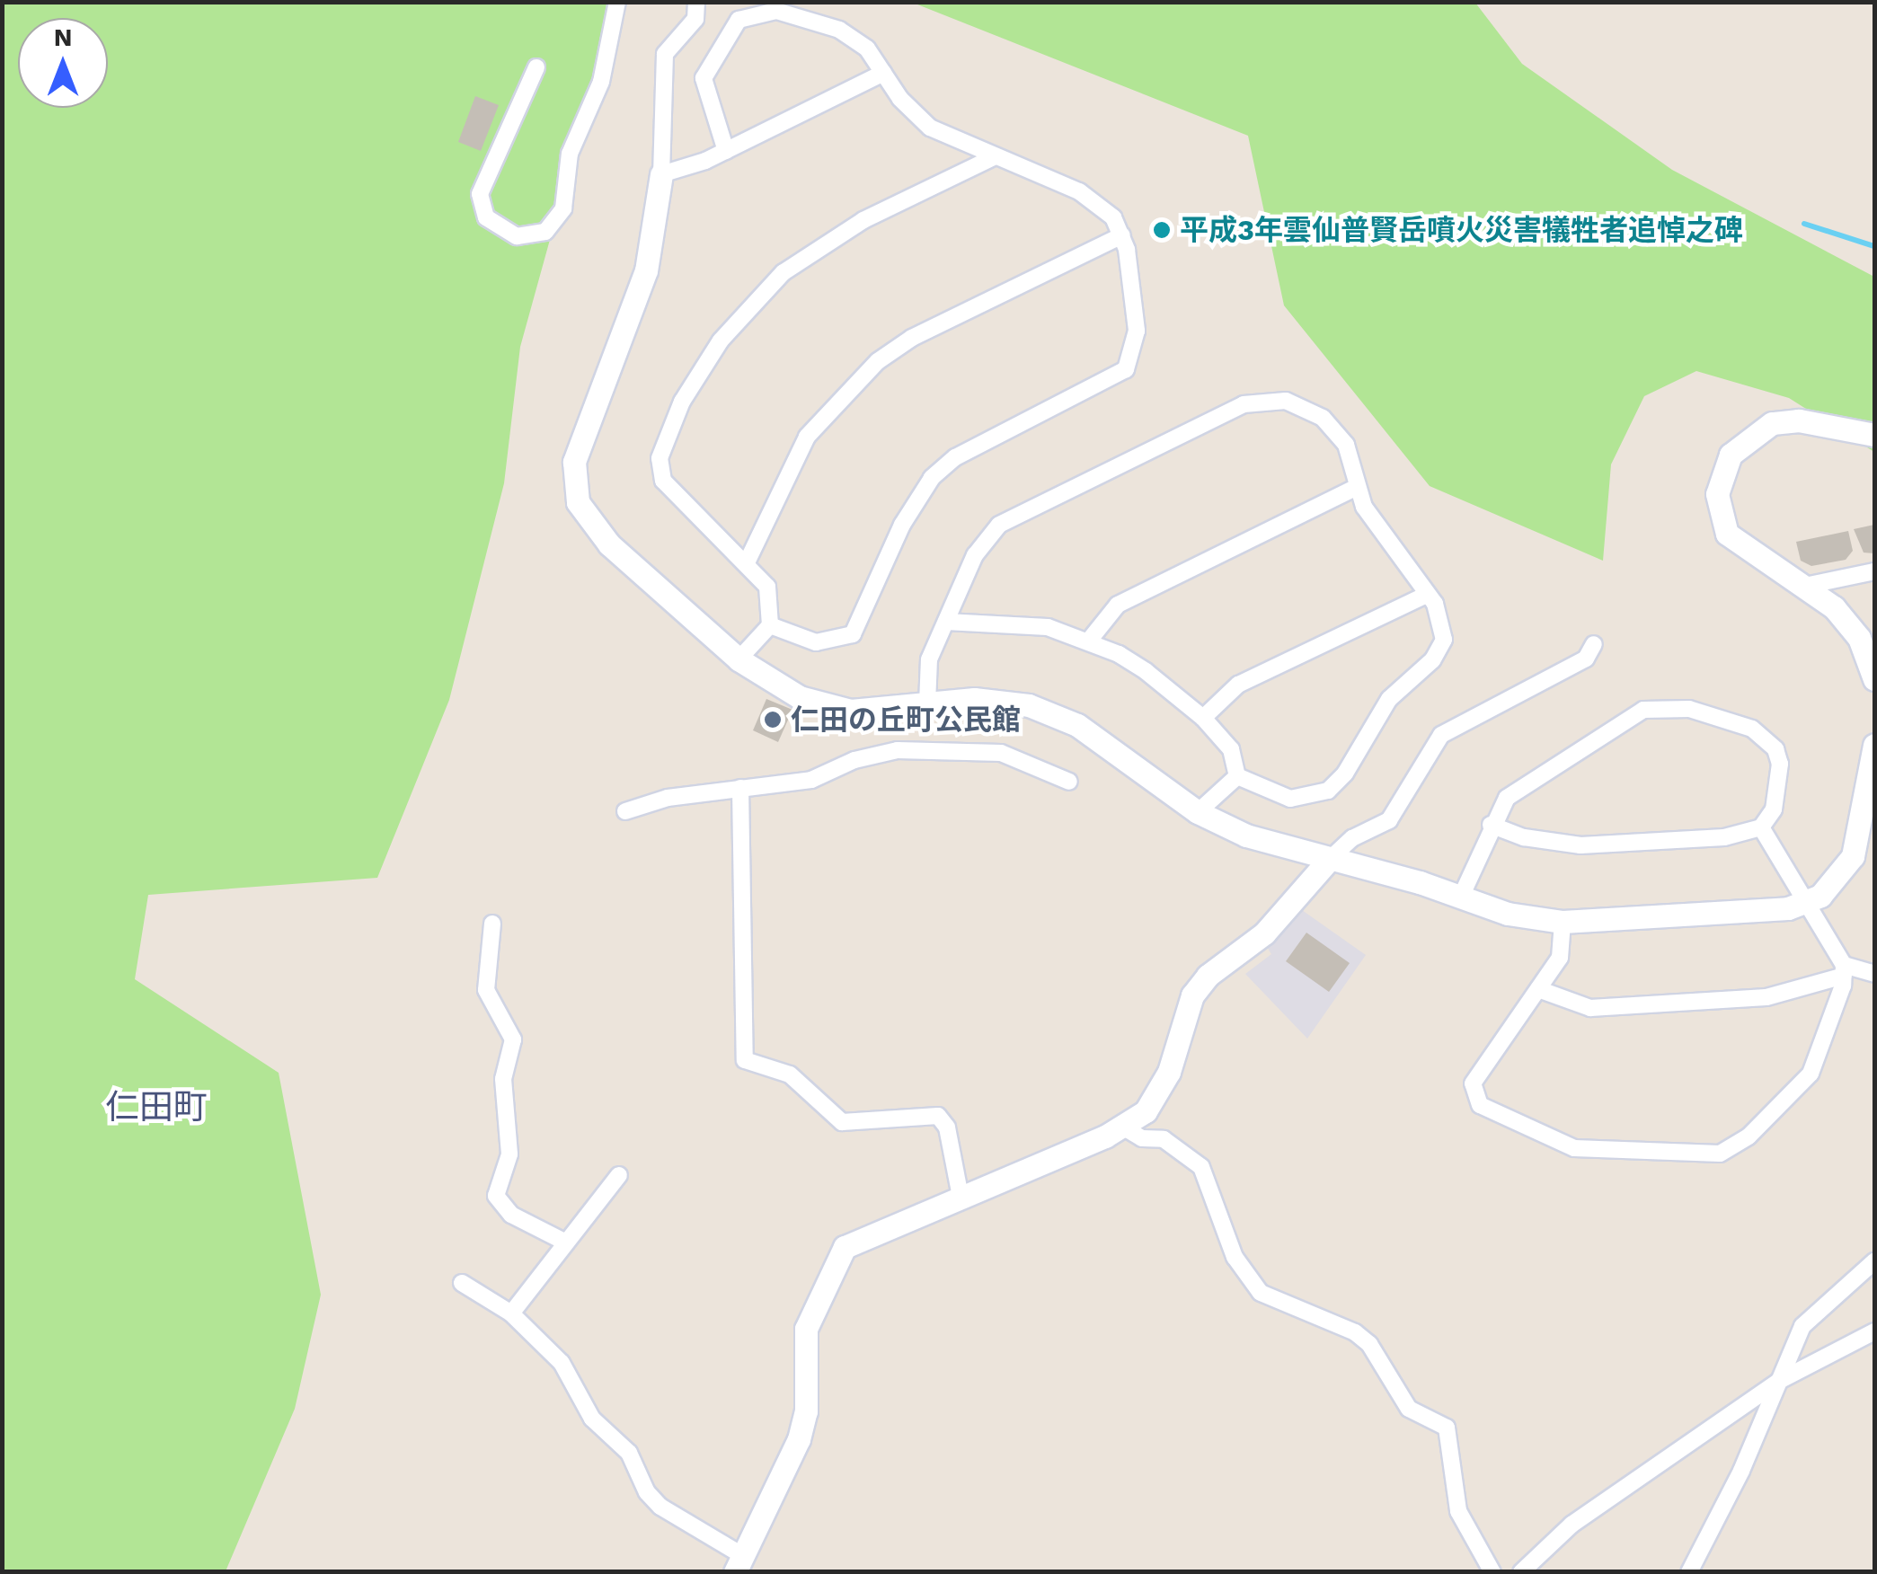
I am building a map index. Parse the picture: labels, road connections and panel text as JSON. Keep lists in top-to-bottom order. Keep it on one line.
{"districts":["仁田町"],"places":["平成3年雲仙普賢岳噴火災害犠牲者追悼之碑","仁田の丘町公民館"],"north":"top"}
